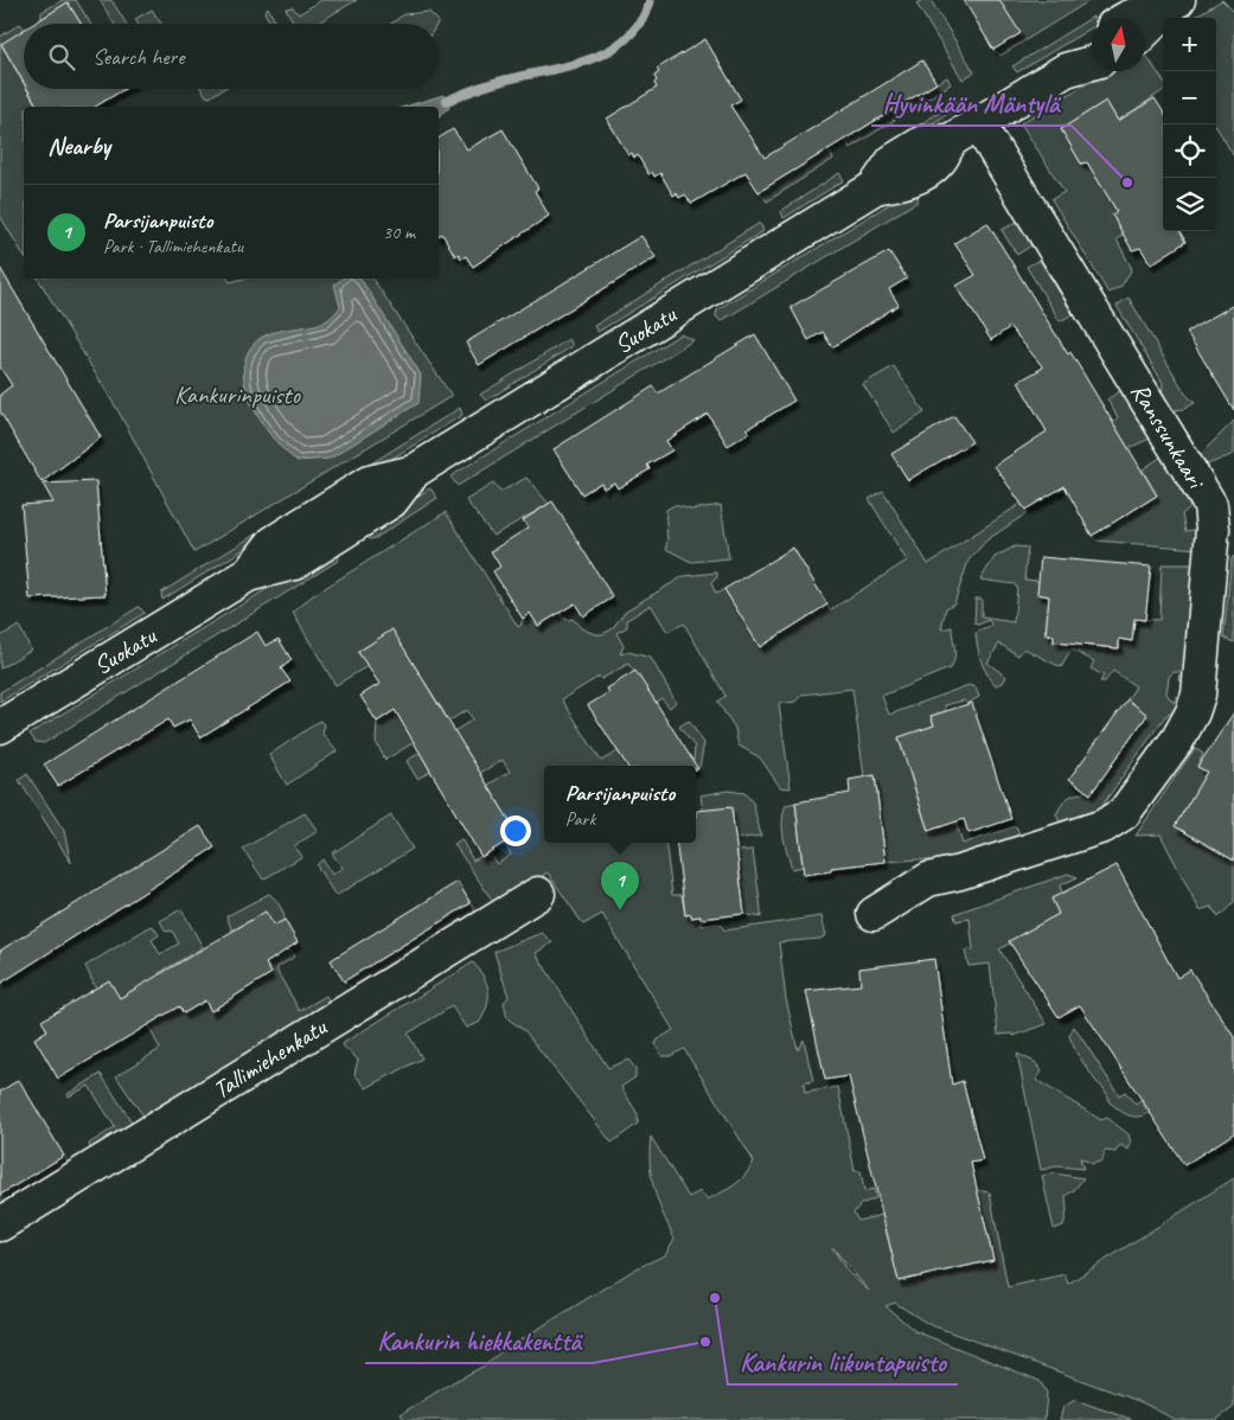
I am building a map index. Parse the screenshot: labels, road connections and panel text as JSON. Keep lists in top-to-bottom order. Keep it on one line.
{"streets":{"street":["Suokatu","Ranssunkaari","Tallimiehenkatu"]},"crossings":[["Suokatu","Ranssunkaari"]],"parks":["Kankurinpuisto"],"places":["Hyvinkään Mäntylä","Kankurin liikuntapuisto","Kankurin hiekkakenttä"],"north":"top","page":{"map_buttons":["+","−"],"search":"Search here","heading":"Nearby","list":[{"mark":"1","name":"Parsijanpuisto","note":"Park · Tallimiehenkatu","value":"30 m"}],"popup":["Parsijanpuisto","Park"],"pins":"1"}}
